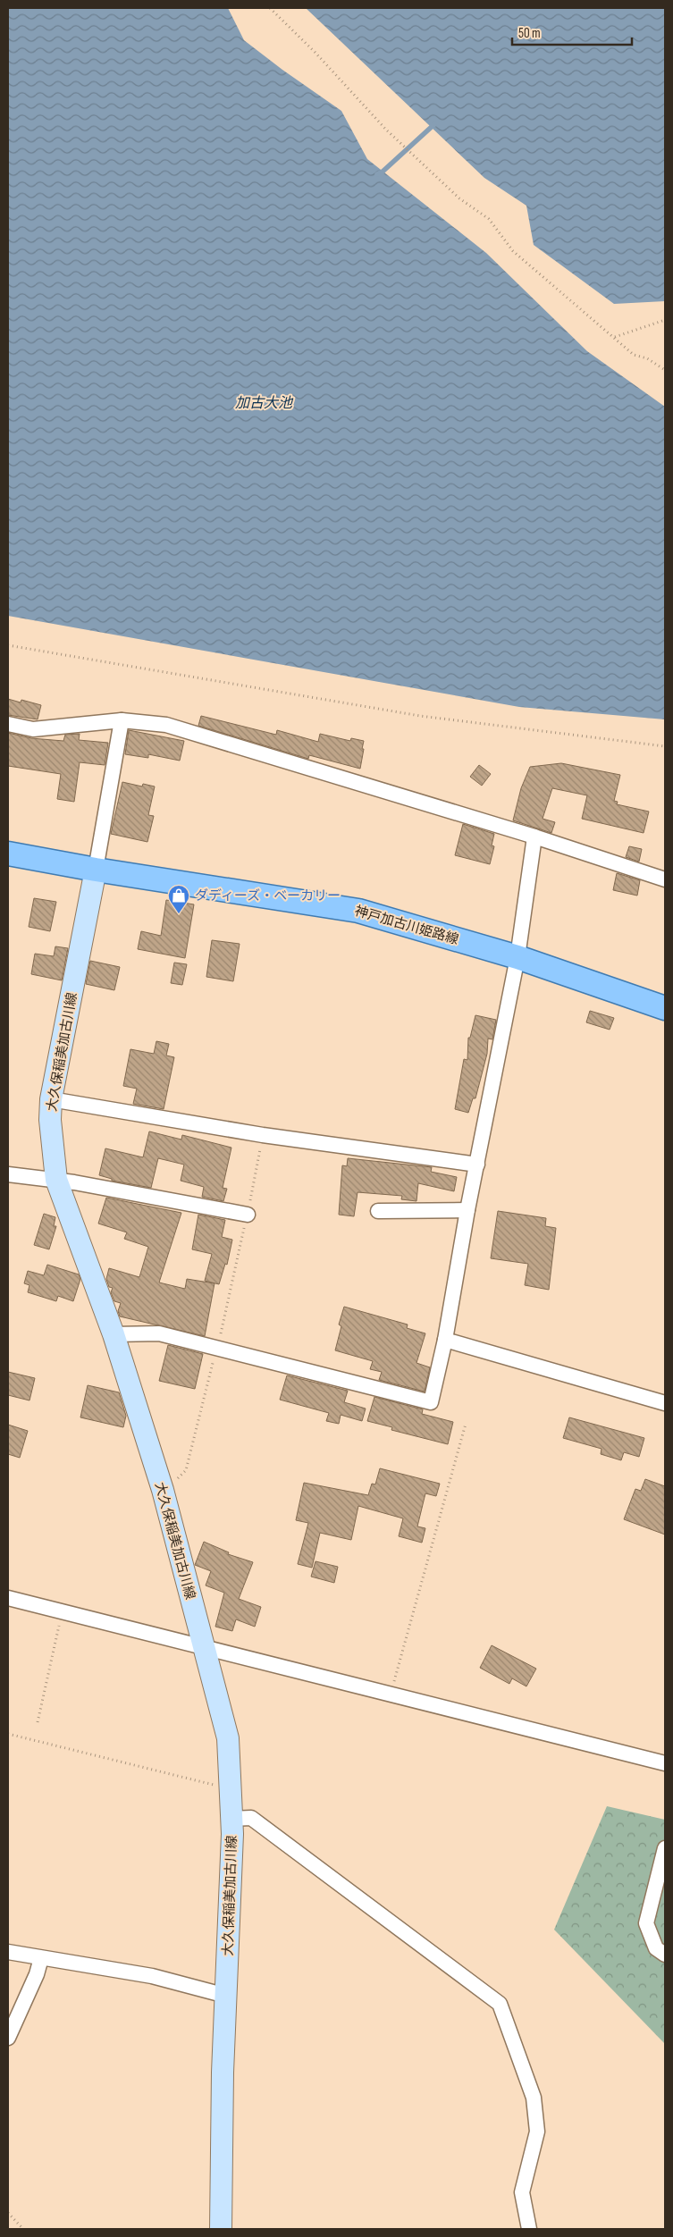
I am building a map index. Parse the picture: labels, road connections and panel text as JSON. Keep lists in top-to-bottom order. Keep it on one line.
{"streets":{"main road":["神戸加古川姫路線","大久保稲美加古川線"]},"crossings":[["神戸加古川姫路線","大久保稲美加古川線"]],"water":["加古大池"],"places":{"shop":["ダディーズ・ベーカリー"]},"scale_bar":"50 m"}
